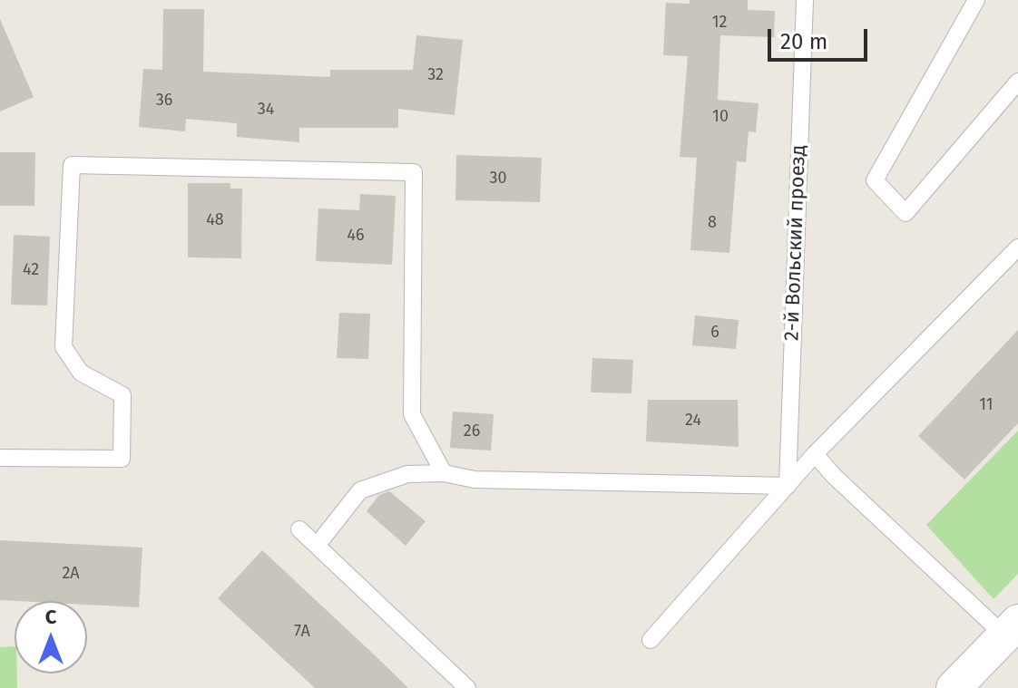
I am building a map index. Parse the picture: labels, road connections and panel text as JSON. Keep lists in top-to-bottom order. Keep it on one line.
{"streets":{"lane":["2-й Вольский проезд"]},"house_numbers":["12","32","36","34","10","30","48","8","46","42","6","11","24","26","2А","7А"],"scale_bar":"20 m","north":"top"}
